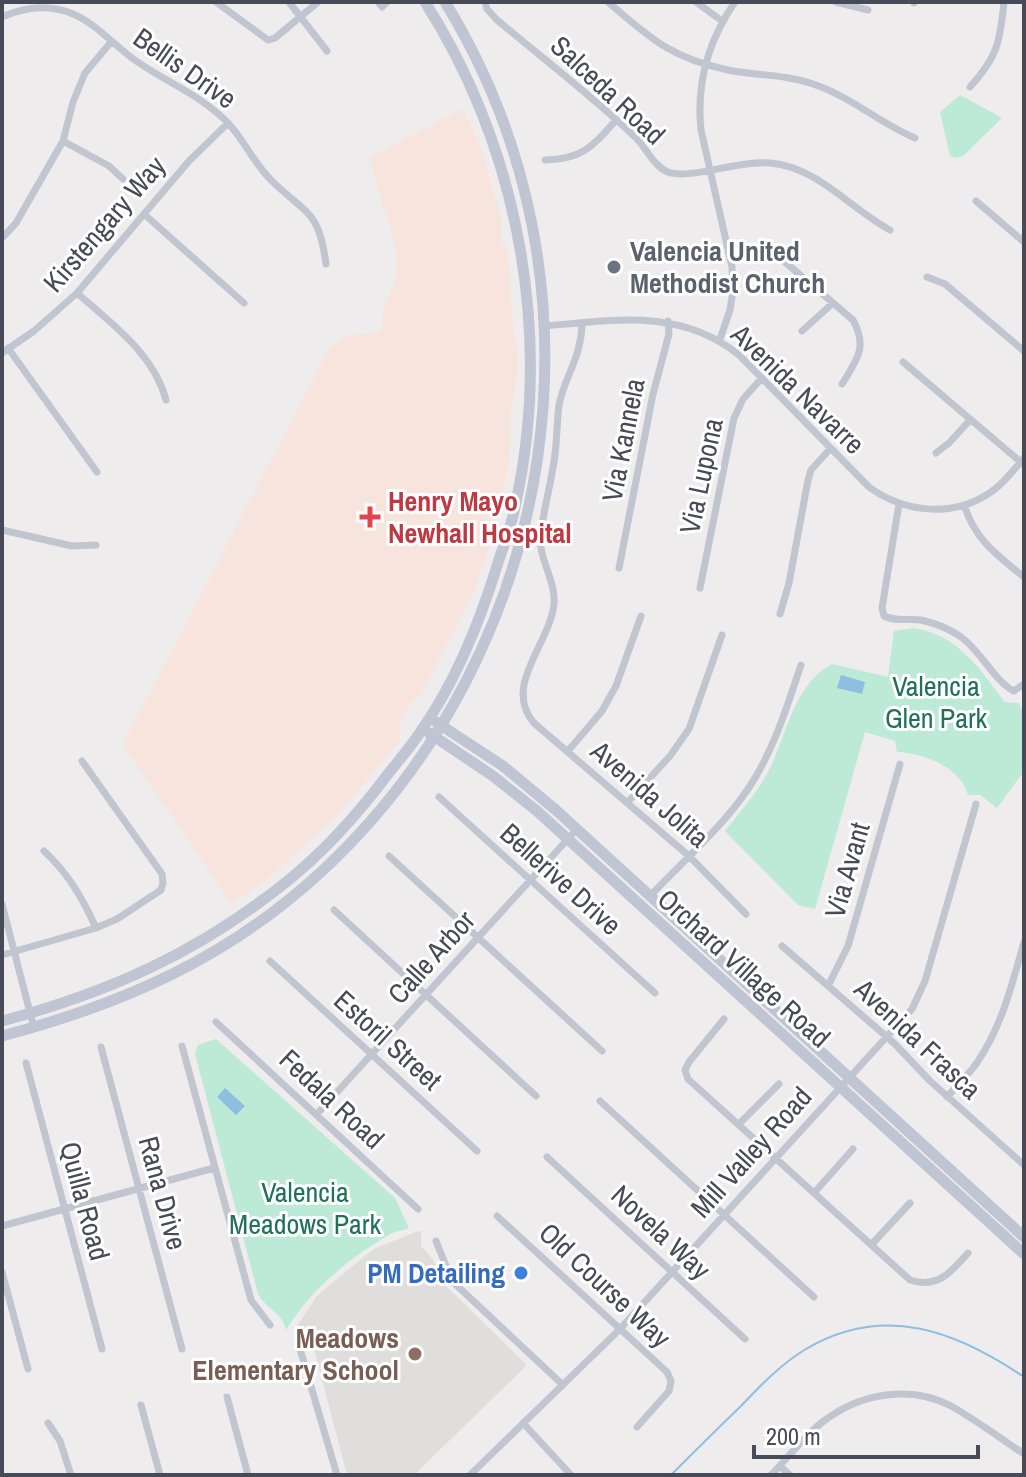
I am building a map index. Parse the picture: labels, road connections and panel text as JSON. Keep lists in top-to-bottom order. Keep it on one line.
{"streets":{"main road":["Orchard Village Road"],"street":["Bellis Drive","Salceda Road","Kirstengary Way","Avenida Navarre","Via Kannela","Via Lupona","Avenida Jolita","Via Avant","Bellerive Drive","Calle Arbor","Avenida Frasca","Estoril Street","Fedala Road","Mill Valley Road","Rana Drive","Quilla Road","Novela Way","Old Course Way"]},"crossings":[["Bellis Drive","Kirstengary Way"],["Avenida Navarre","Via Kannela"],["Avenida Navarre","Via Lupona"],["Avenida Navarre","Avenida Jolita"],["Via Avant","Avenida Frasca"],["Bellerive Drive","Calle Arbor"],["Calle Arbor","Orchard Village Road"],["Calle Arbor","Estoril Street"],["Calle Arbor","Fedala Road"],["Orchard Village Road","Mill Valley Road"],["Avenida Frasca","Mill Valley Road"],["Mill Valley Road","Novela Way"],["Mill Valley Road","Old Course Way"]],"parks":["Valencia Glen Park","Valencia Meadows Park"],"places":{"other":["Valencia United Methodist Church","PM Detailing","Meadows Elementary School"],"health":["Henry Mayo Newhall Hospital"]},"scale_bar":"200 m"}
